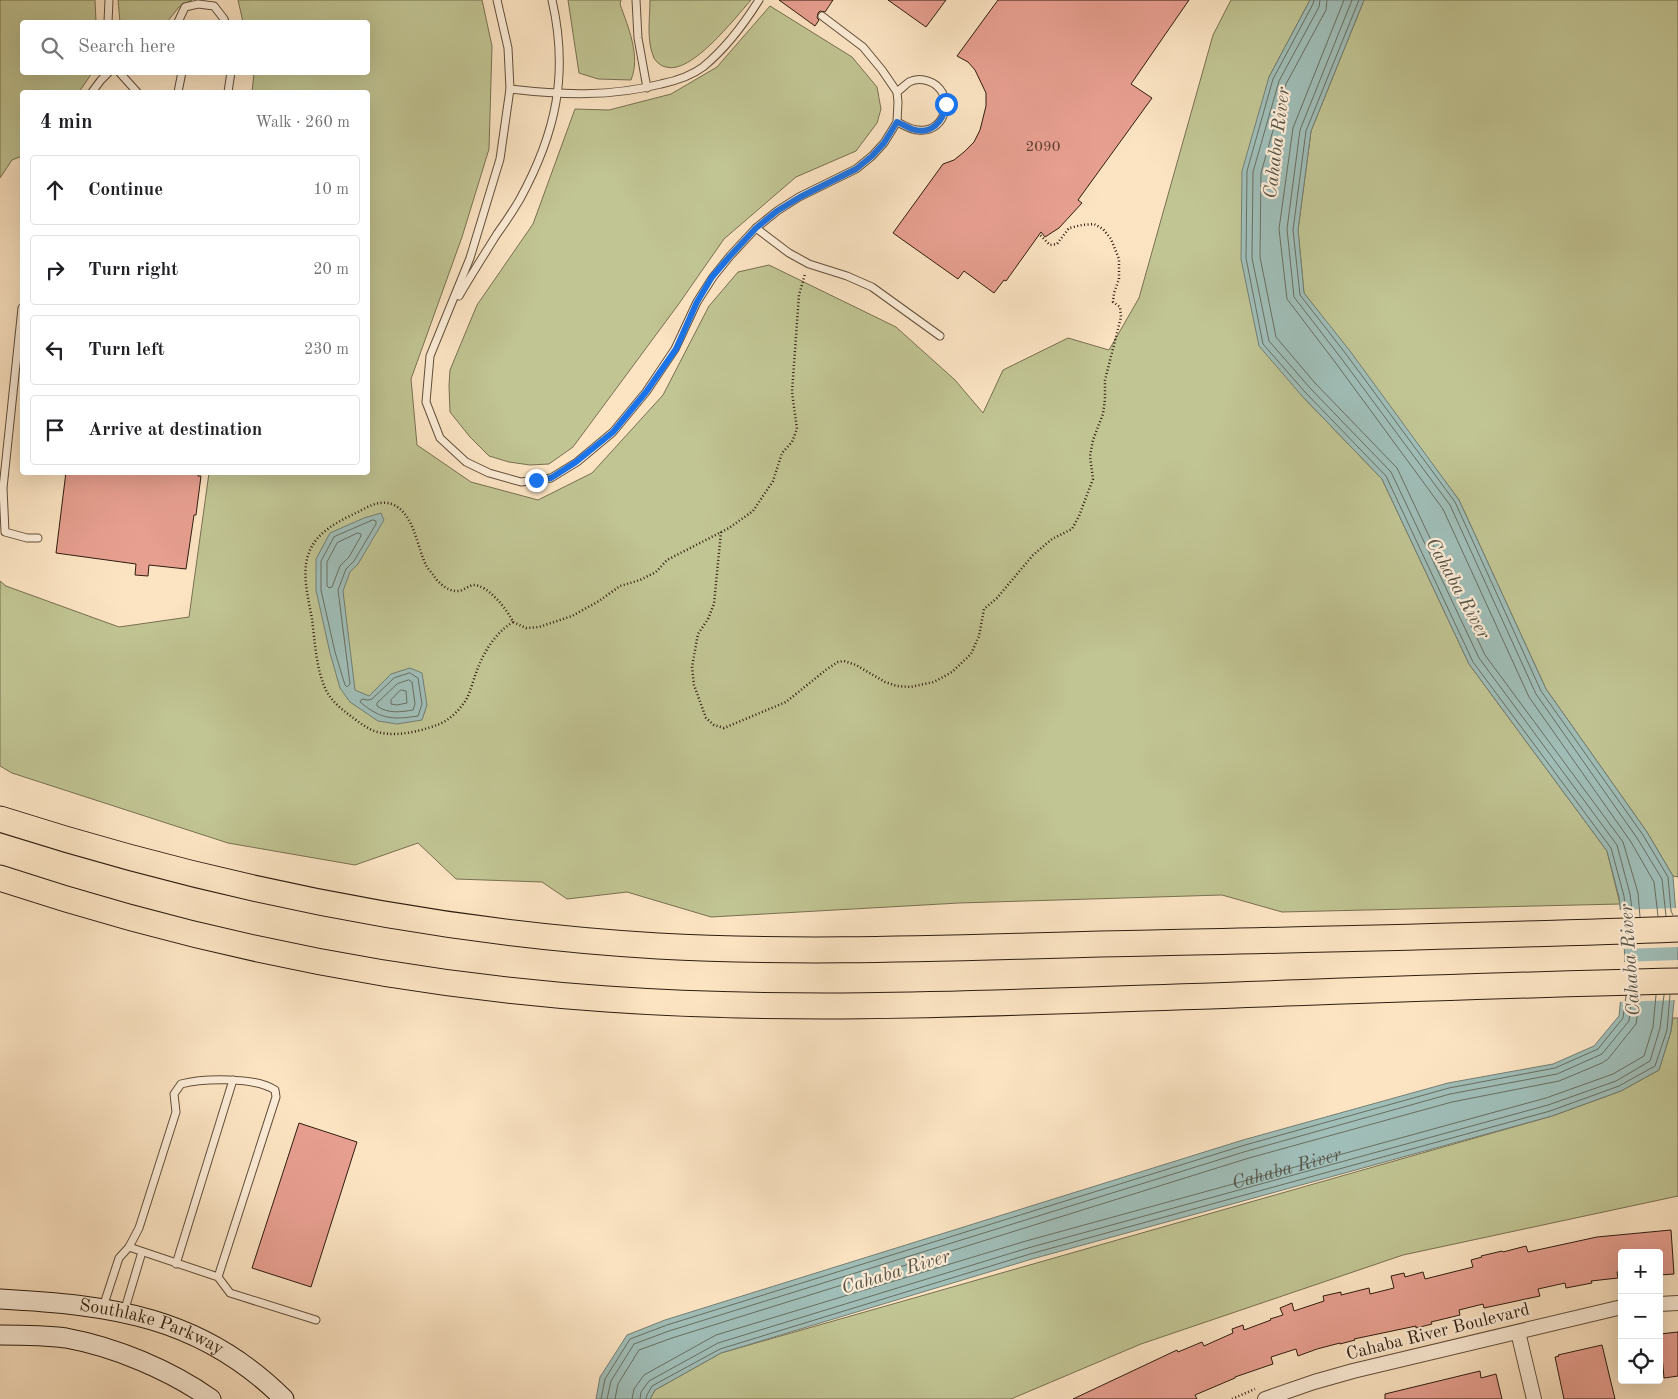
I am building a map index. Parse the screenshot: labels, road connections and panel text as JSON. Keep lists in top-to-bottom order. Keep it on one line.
{"streets":{"street":["Southlake Parkway","Cahaba River Boulevard"]},"water":["Cahaba River"],"house_numbers":["2090"],"page":{"search":"Search here","heading":["4 min","Walk · 260 m"],"list":[["Continue","10 m"],["Turn right","20 m"],["Turn left","230 m"],"Arrive at destination"],"map_buttons":["+","−"]}}
